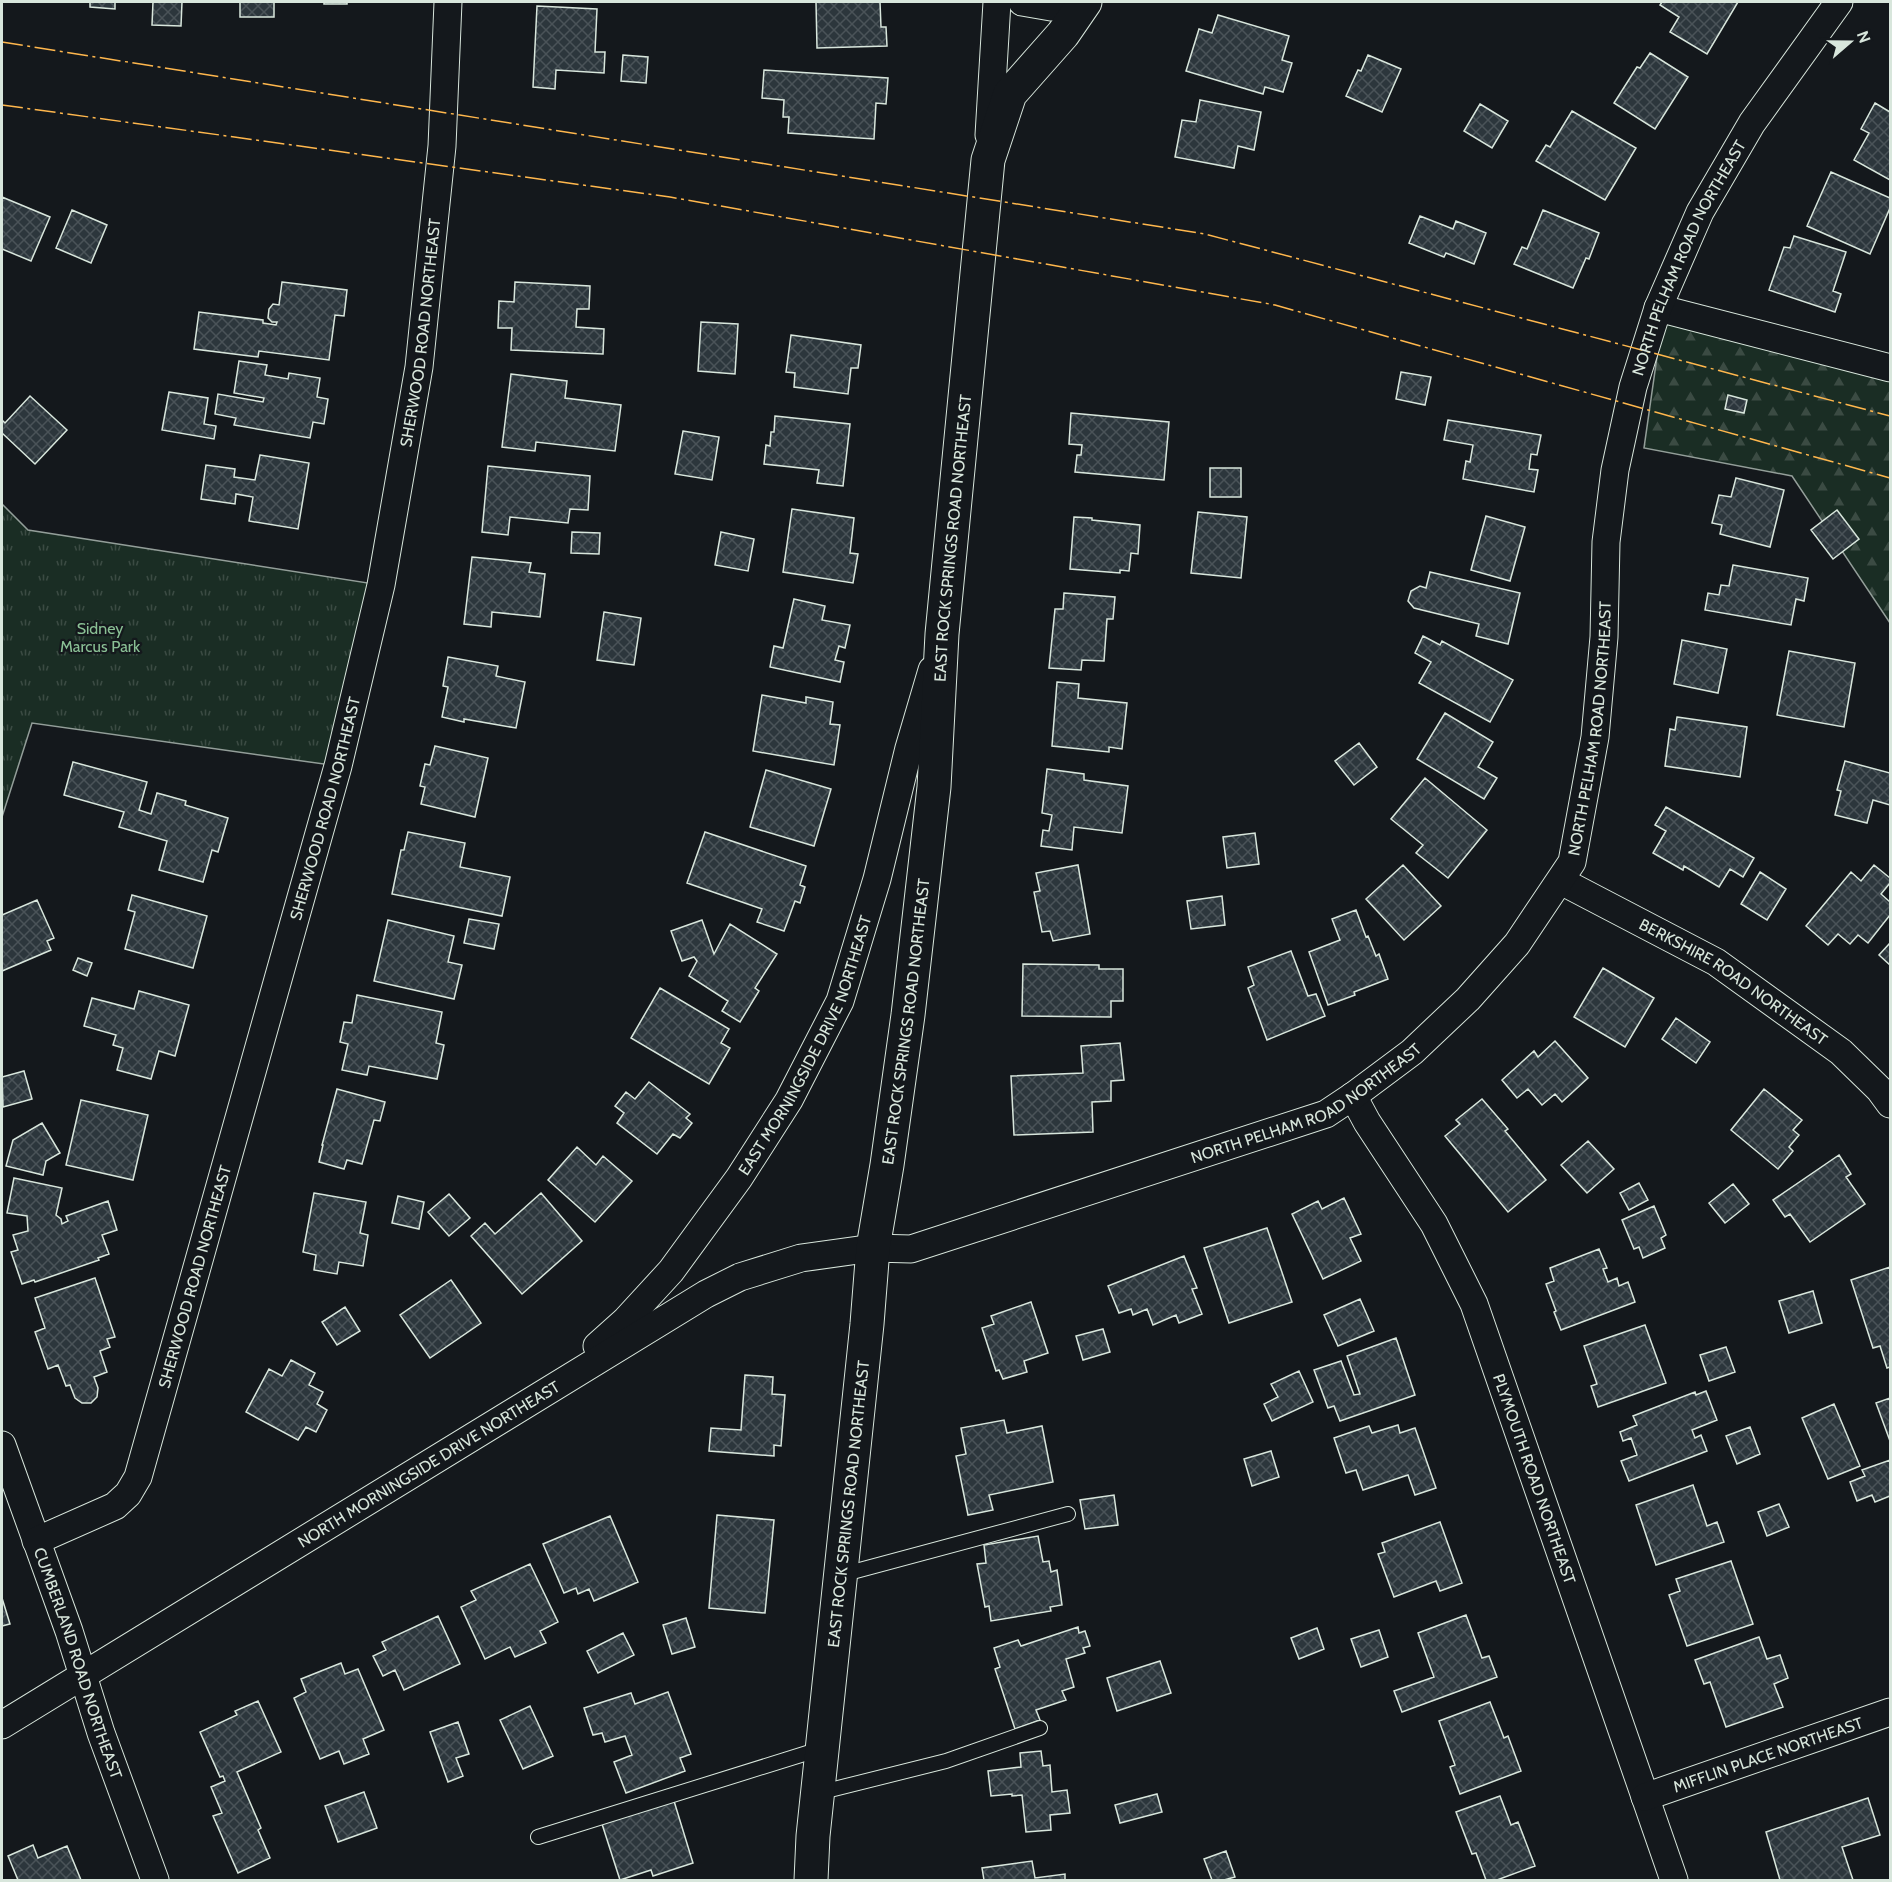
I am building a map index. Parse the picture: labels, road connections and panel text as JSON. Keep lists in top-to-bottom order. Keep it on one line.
{"streets":{"street":["NORTH PELHAM ROAD NORTHEAST","SHERWOOD ROAD NORTHEAST","EAST ROCK SPRINGS ROAD NORTHEAST","BERKSHIRE ROAD NORTHEAST","EAST MORNINGSIDE DRIVE NORTHEAST","NORTH MORNINGSIDE DRIVE NORTHEAST","PLYMOUTH ROAD NORTHEAST","CUMBERLAND ROAD NORTHEAST","MIFFLIN PLACE NORTHEAST"]},"crossings":[["NORTH PELHAM ROAD NORTHEAST","EAST ROCK SPRINGS ROAD NORTHEAST"],["NORTH PELHAM ROAD NORTHEAST","BERKSHIRE ROAD NORTHEAST"],["NORTH PELHAM ROAD NORTHEAST","NORTH MORNINGSIDE DRIVE NORTHEAST"],["NORTH PELHAM ROAD NORTHEAST","PLYMOUTH ROAD NORTHEAST"],["SHERWOOD ROAD NORTHEAST","CUMBERLAND ROAD NORTHEAST"],["EAST ROCK SPRINGS ROAD NORTHEAST","EAST MORNINGSIDE DRIVE NORTHEAST"],["EAST ROCK SPRINGS ROAD NORTHEAST","NORTH MORNINGSIDE DRIVE NORTHEAST"],["EAST MORNINGSIDE DRIVE NORTHEAST","NORTH MORNINGSIDE DRIVE NORTHEAST"],["NORTH MORNINGSIDE DRIVE NORTHEAST","CUMBERLAND ROAD NORTHEAST"],["PLYMOUTH ROAD NORTHEAST","MIFFLIN PLACE NORTHEAST"]],"parks":["Sidney Marcus Park"],"north":"right"}
